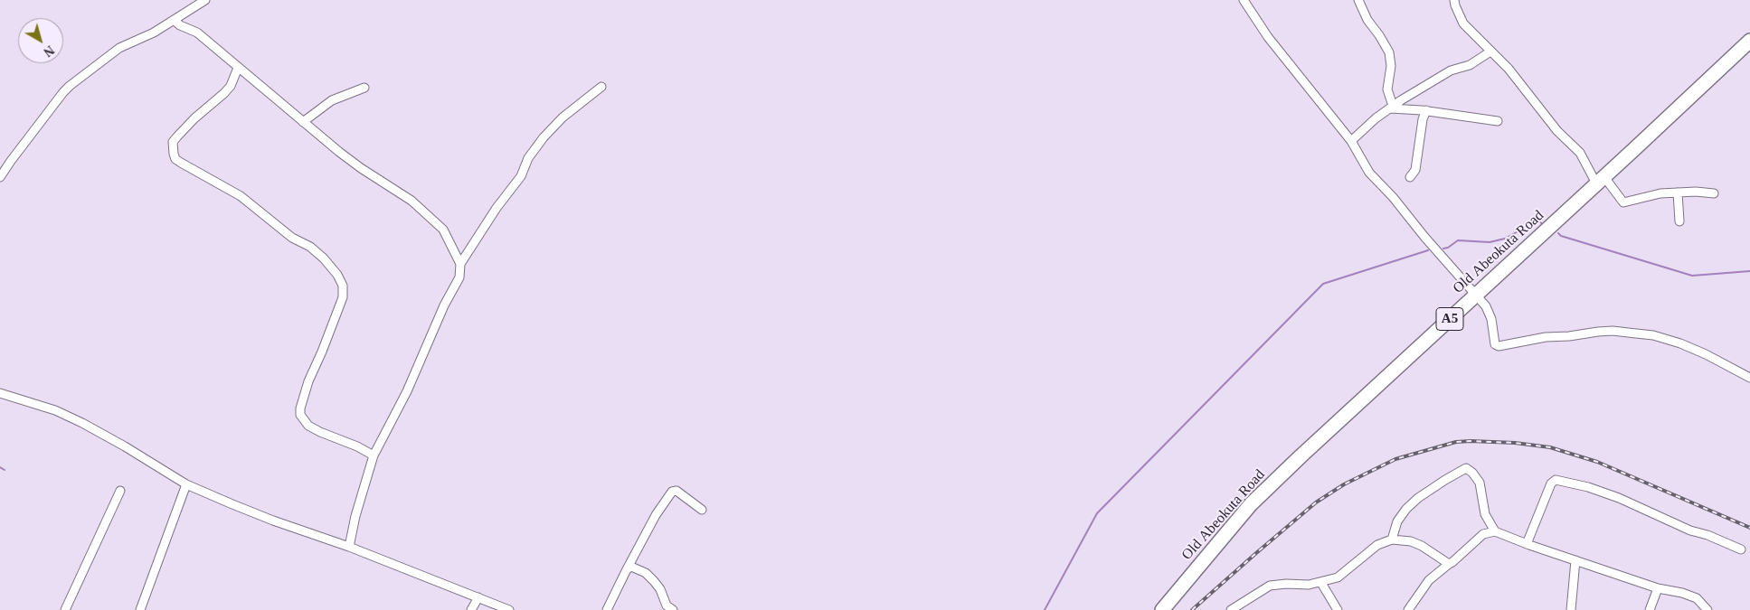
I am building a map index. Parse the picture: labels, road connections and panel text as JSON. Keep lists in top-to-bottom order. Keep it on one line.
{"streets":{"highway":["Old Abeokuta Road","A5"]},"north":"bottom right"}
